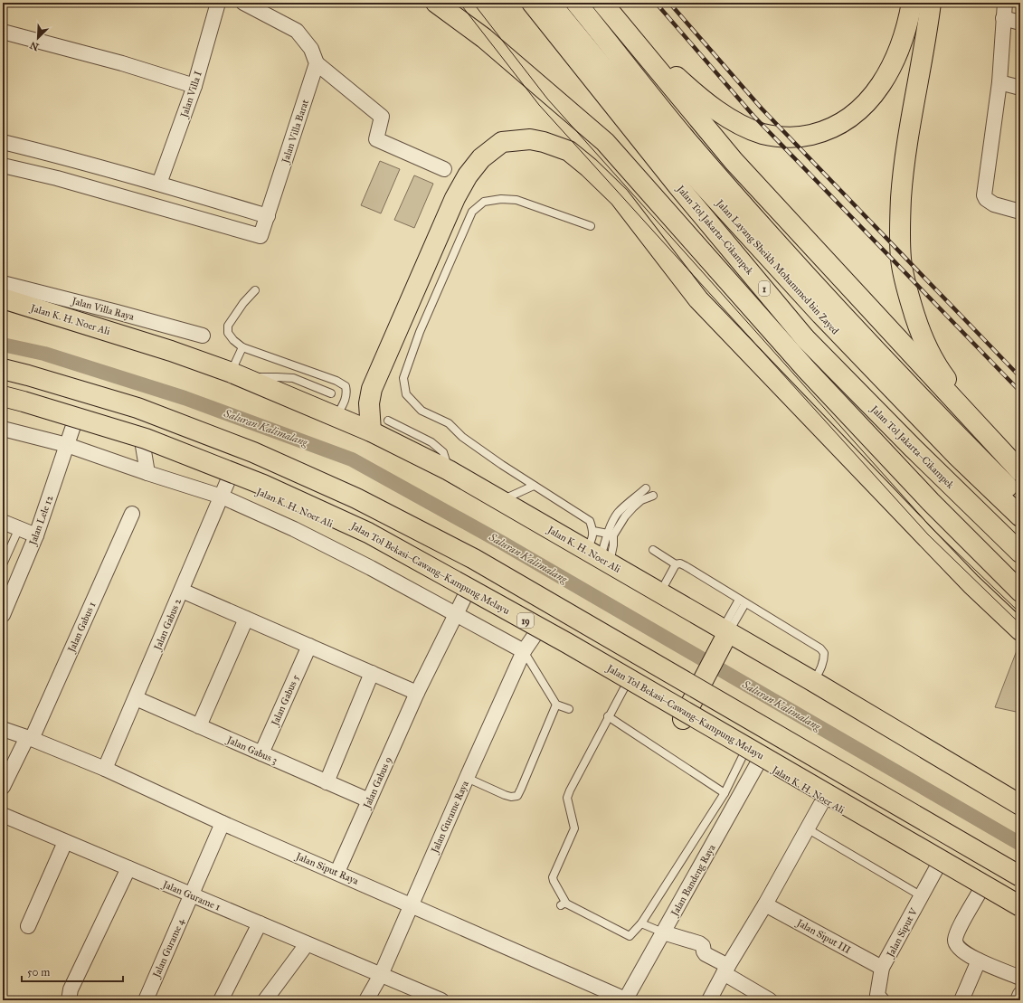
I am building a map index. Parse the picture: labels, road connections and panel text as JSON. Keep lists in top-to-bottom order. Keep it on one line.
{"streets":{"main road":["Jalan Tol Jakarta–Cikampek","Jalan Layang Sheikh Mohammed bin Zayed","1","Jalan K. H. Noer Ali","Jalan Tol Bekasi–Cawang–Kampung Melayu","19"],"street":["Jalan Villa I","Jalan Villa Barat","Jalan Villa Raya","Jalan Lele 12","Jalan Gabus 2","Jalan Gabus 1","Jalan Gabus 5","Jalan Gabus 3","Jalan Gabus 9","Jalan Gurame Raya","Jalan Siput Raya","Jalan Bandeng Raya","Jalan Gurame 1","Jalan Siput V","Jalan Siput III","Jalan Gurame 4"]},"crossings":[["Jalan K. H. Noer Ali","Jalan Lele 12"],["Jalan K. H. Noer Ali","Jalan Gabus 2"],["Jalan K. H. Noer Ali","Jalan Gabus 9"],["Jalan K. H. Noer Ali","Jalan Gurame Raya"],["Jalan K. H. Noer Ali","Jalan Bandeng Raya"],["Jalan K. H. Noer Ali","Jalan Siput V"],["Jalan Gabus 2","Jalan Gabus 3"],["Jalan Gabus 2","Jalan Siput Raya"],["Jalan Gabus 1","Jalan Siput Raya"],["Jalan Gabus 5","Jalan Gabus 3"],["Jalan Gabus 3","Jalan Gabus 9"],["Jalan Gabus 9","Jalan Siput Raya"],["Jalan Gurame Raya","Jalan Siput Raya"],["Jalan Gurame Raya","Jalan Gurame 1"],["Jalan Siput Raya","Jalan Bandeng Raya"],["Jalan Siput Raya","Jalan Gurame 4"],["Jalan Gurame 1","Jalan Gurame 4"],["Jalan Siput V","Jalan Siput III"]],"water":["Saluran Kalimalang"],"scale_bar":"50 m","north":"bottom left"}
